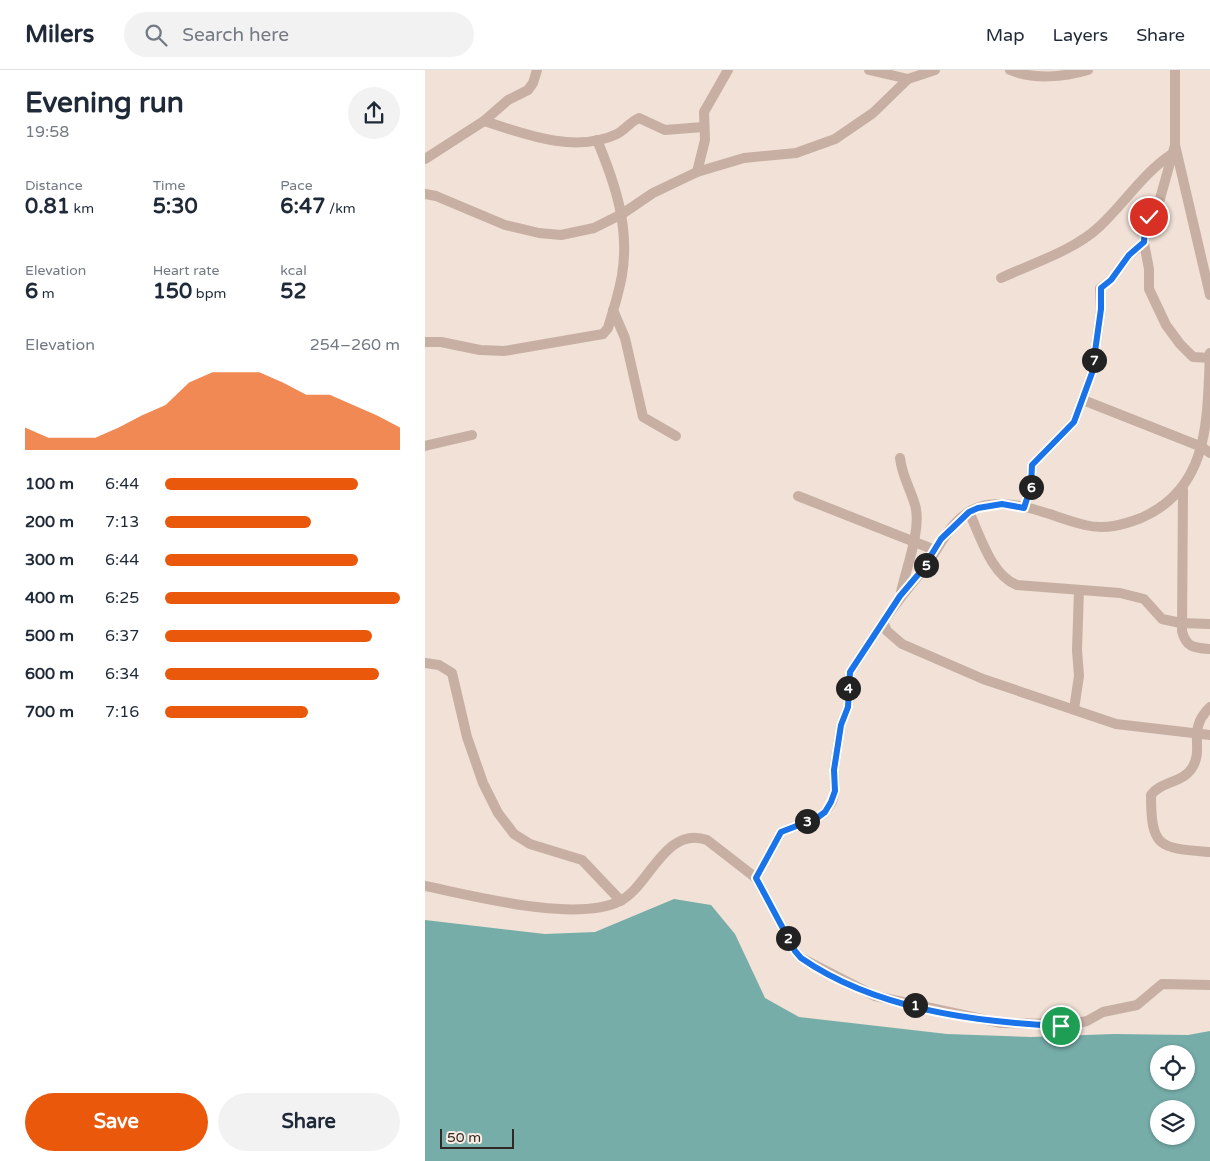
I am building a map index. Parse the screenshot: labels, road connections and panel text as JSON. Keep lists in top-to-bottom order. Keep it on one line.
{"scale_bar":"50 m","page":{"header":"Milers","search":"Search here","nav":["Map","Layers","Share"],"heading":["Evening run","19:58"],"stats":[["Distance","0.81 km"],["Time","5:30"],["Pace","6:47 /km"],["Elevation","6 m"],["Heart rate","150 bpm"],["kcal","52"]],"chart":["Elevation","254–260 m"],"pins":["7","6","5","4","3","2","1"],"list":[{"name":"100 m","note":"6:44"},{"name":"200 m","note":"7:13"},{"name":"300 m","note":"6:44"},{"name":"400 m","note":"6:25"},{"name":"500 m","note":"6:37"},{"name":"600 m","note":"6:34"},{"name":"700 m","note":"7:16"}],"buttons":["Save","Share"],"scale":"50 m"}}
